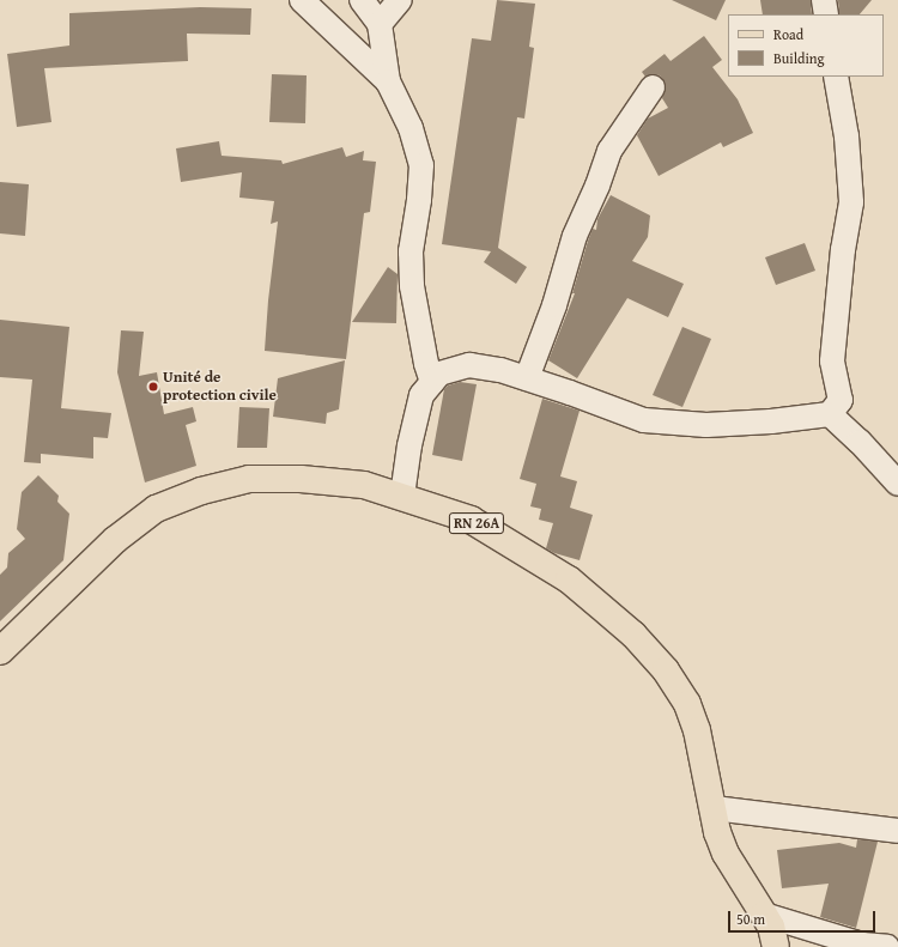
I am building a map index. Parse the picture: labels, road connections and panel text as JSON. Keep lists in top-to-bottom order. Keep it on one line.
{"streets":{"main road":["RN 26A"]},"places":["Unité de protection civile"],"legend":["Road","Building"],"scale_bar":"50 m"}
